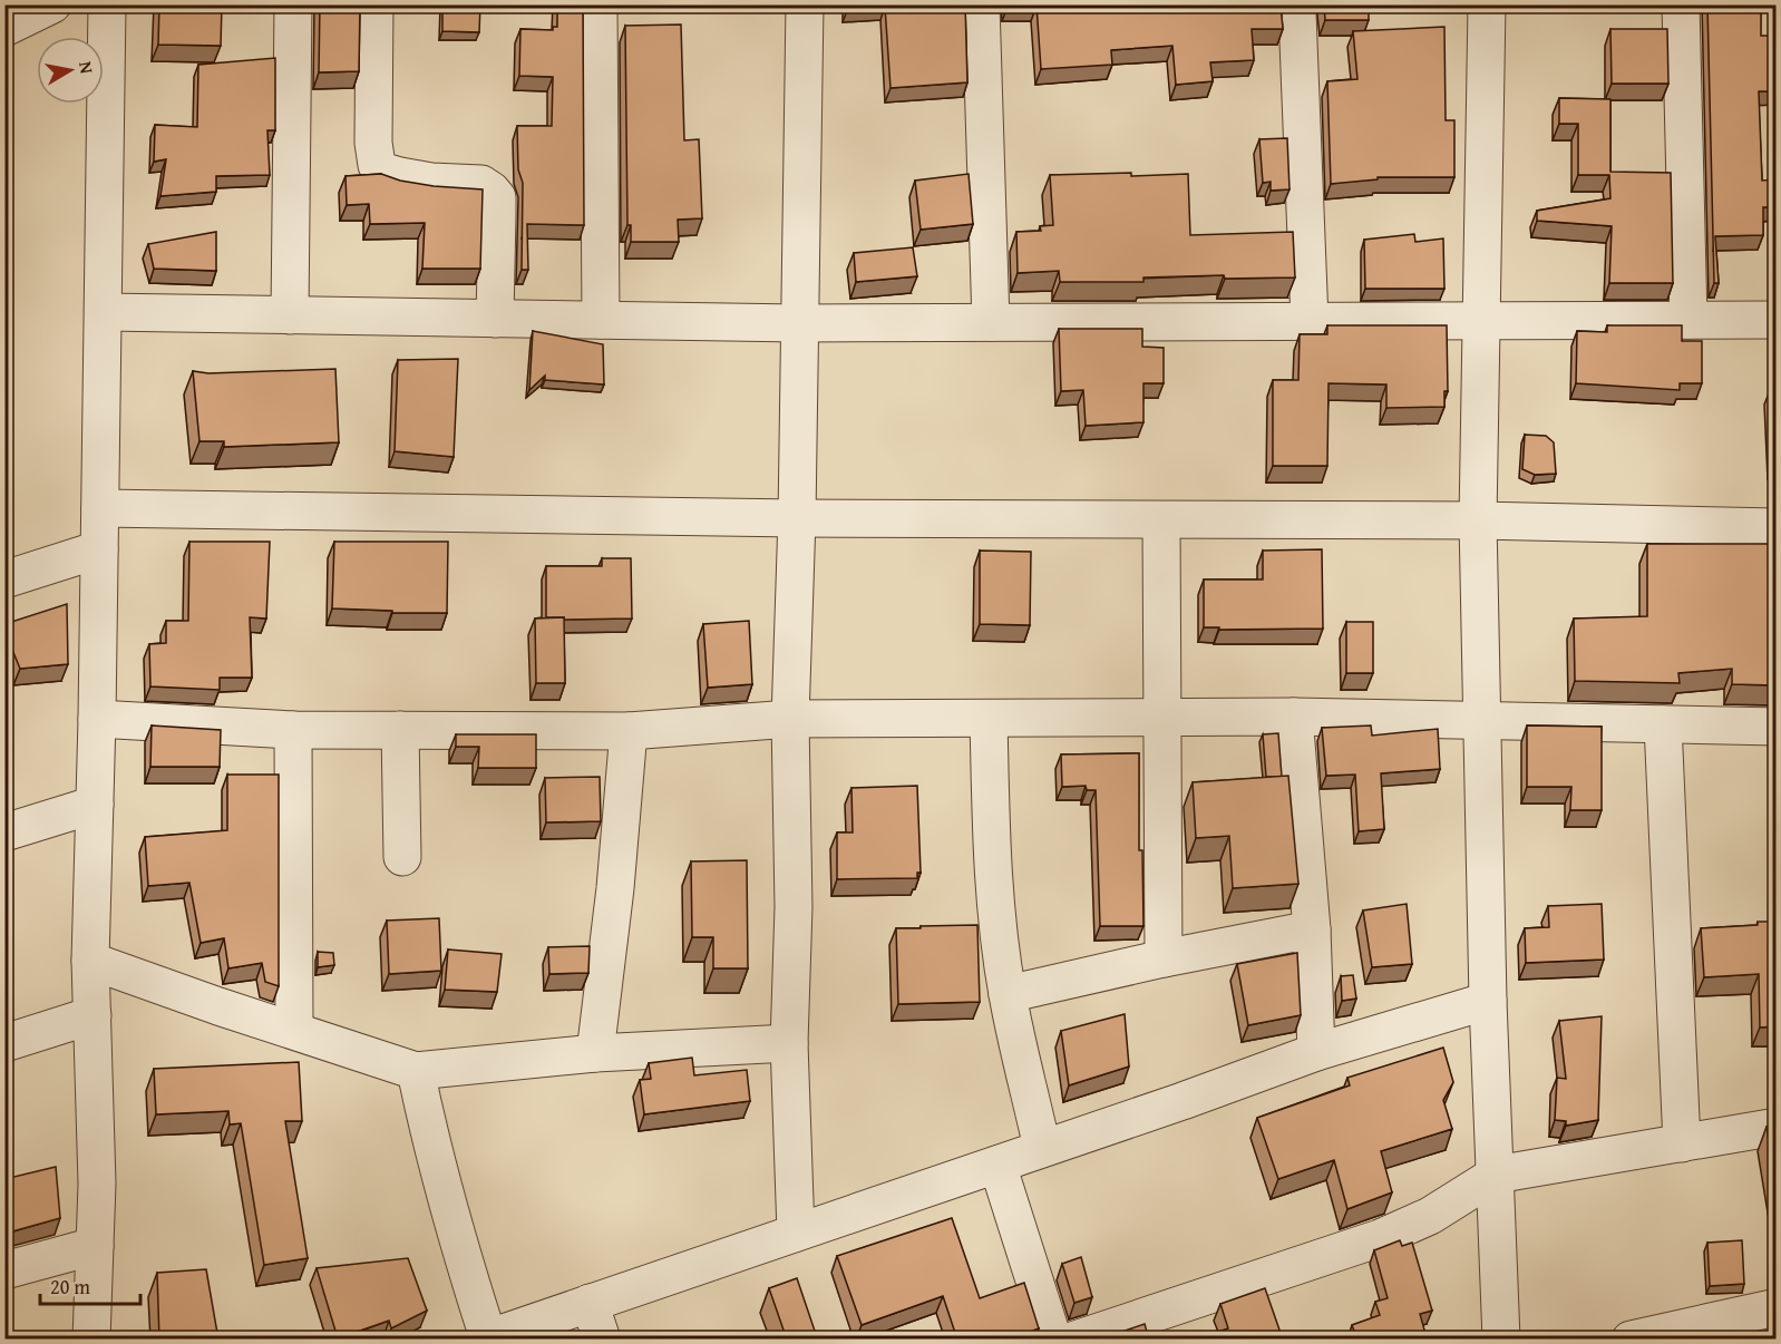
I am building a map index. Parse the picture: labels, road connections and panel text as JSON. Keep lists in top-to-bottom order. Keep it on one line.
{"scale_bar":"20 m","north":"right"}
